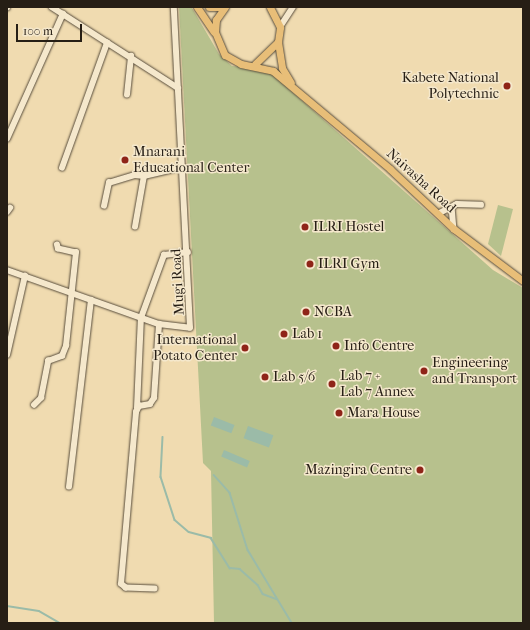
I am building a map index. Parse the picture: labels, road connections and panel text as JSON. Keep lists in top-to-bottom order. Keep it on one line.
{"streets":{"main road":["Naivasha Road"],"street":["Mugi Road"]},"places":["Kabete National Polytechnic","Mnarani Educational Center","ILRI Hostel","ILRI Gym","NCBA","Lab 1","Info Centre","International Potato Center","Engineering and Transport","Lab 5/6","Lab 7 + Lab 7 Annex","Mara House","Mazingira Centre"],"scale_bar":"100 m"}
